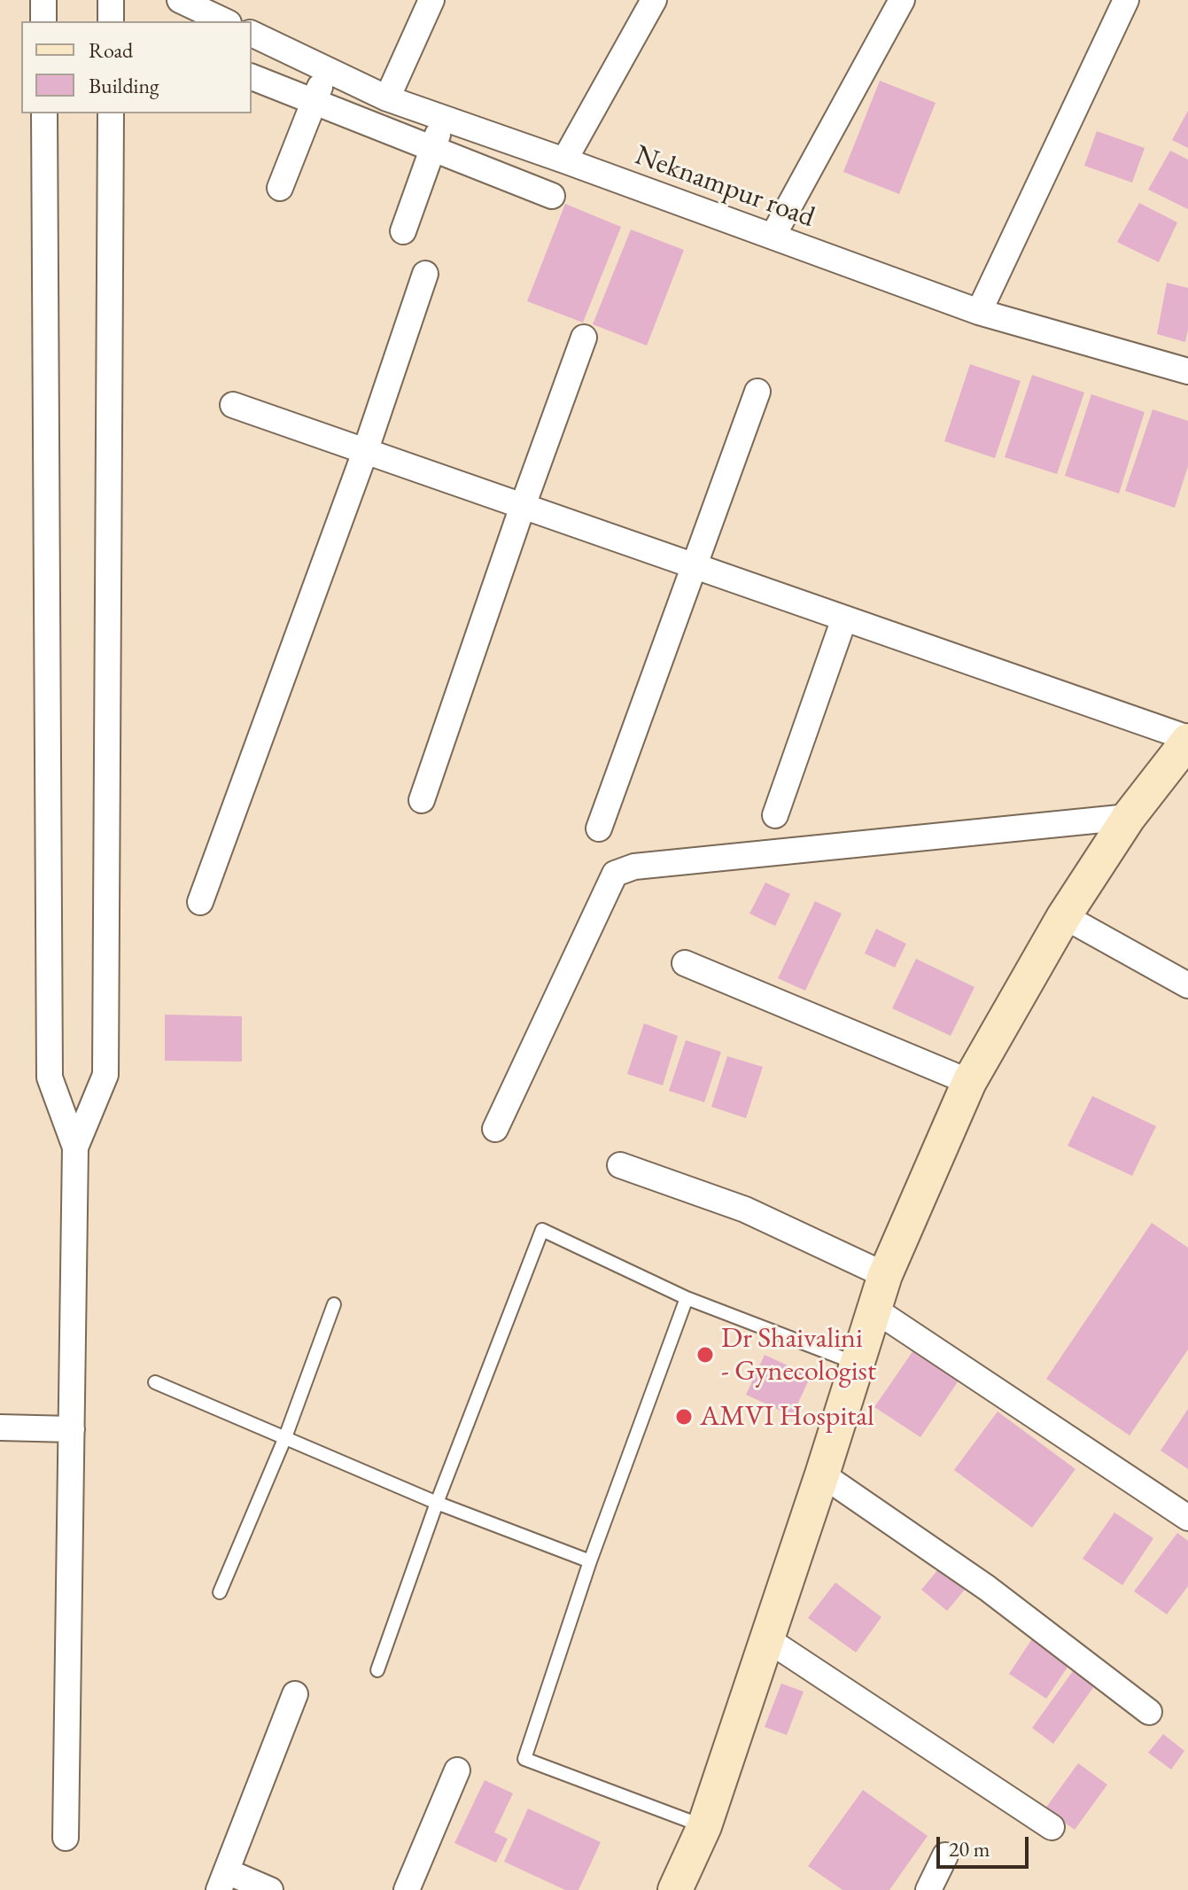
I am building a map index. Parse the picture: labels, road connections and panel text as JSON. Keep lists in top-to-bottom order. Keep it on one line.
{"streets":{"street":["Neknampur road"]},"places":["Dr Shaivalini - Gynecologist","AMVI Hospital"],"legend":["Road","Building"],"scale_bar":"20 m"}
